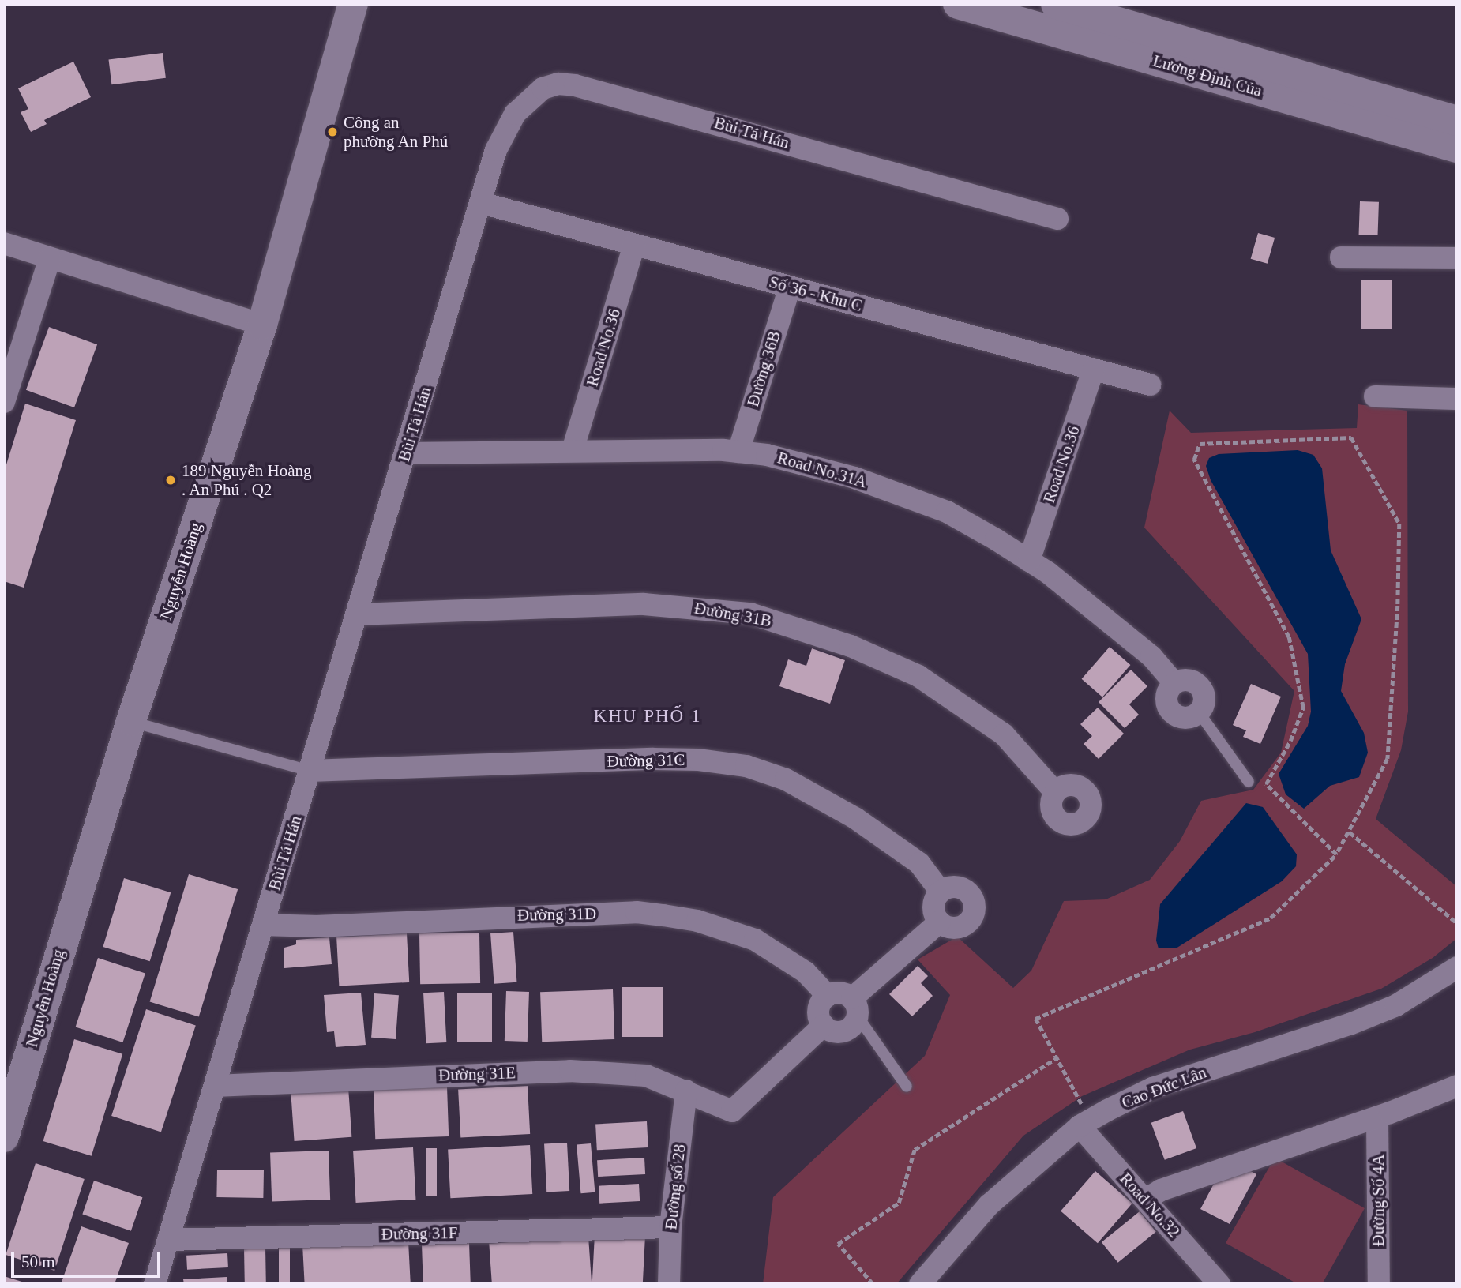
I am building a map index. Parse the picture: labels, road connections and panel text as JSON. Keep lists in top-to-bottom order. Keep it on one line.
{"streets":{"street":["Lương Định Của","Bùi Tá Hán","Số 36 - Khu C","Road No.36","Đường 36B","Road No.31A","Nguyễn Hoàng","Đường 31B","Đường 31C","Đường 31D","Đường 31E","Cao Đức Lân","Đường số 28","Đường Số 4A","Road No.32","Đường 31F"]},"crossings":[["Bùi Tá Hán","Số 36 - Khu C"],["Bùi Tá Hán","Road No.31A"],["Bùi Tá Hán","Đường 31B"],["Bùi Tá Hán","Đường 31C"],["Bùi Tá Hán","Đường 31D"],["Bùi Tá Hán","Đường 31E"],["Bùi Tá Hán","Đường 31F"],["Số 36 - Khu C","Road No.36"],["Số 36 - Khu C","Đường 36B"],["Road No.36","Road No.31A"],["Đường 36B","Road No.31A"],["Đường 31D","Đường 31E"],["Đường 31E","Đường số 28"],["Cao Đức Lân","Road No.32"],["Đường số 28","Đường 31F"]],"districts":["KHU PHỐ 1"],"places":["Công an phường An Phú","189 Nguyễn Hoàng . An Phú . Q2"],"scale_bar":"50 m"}
